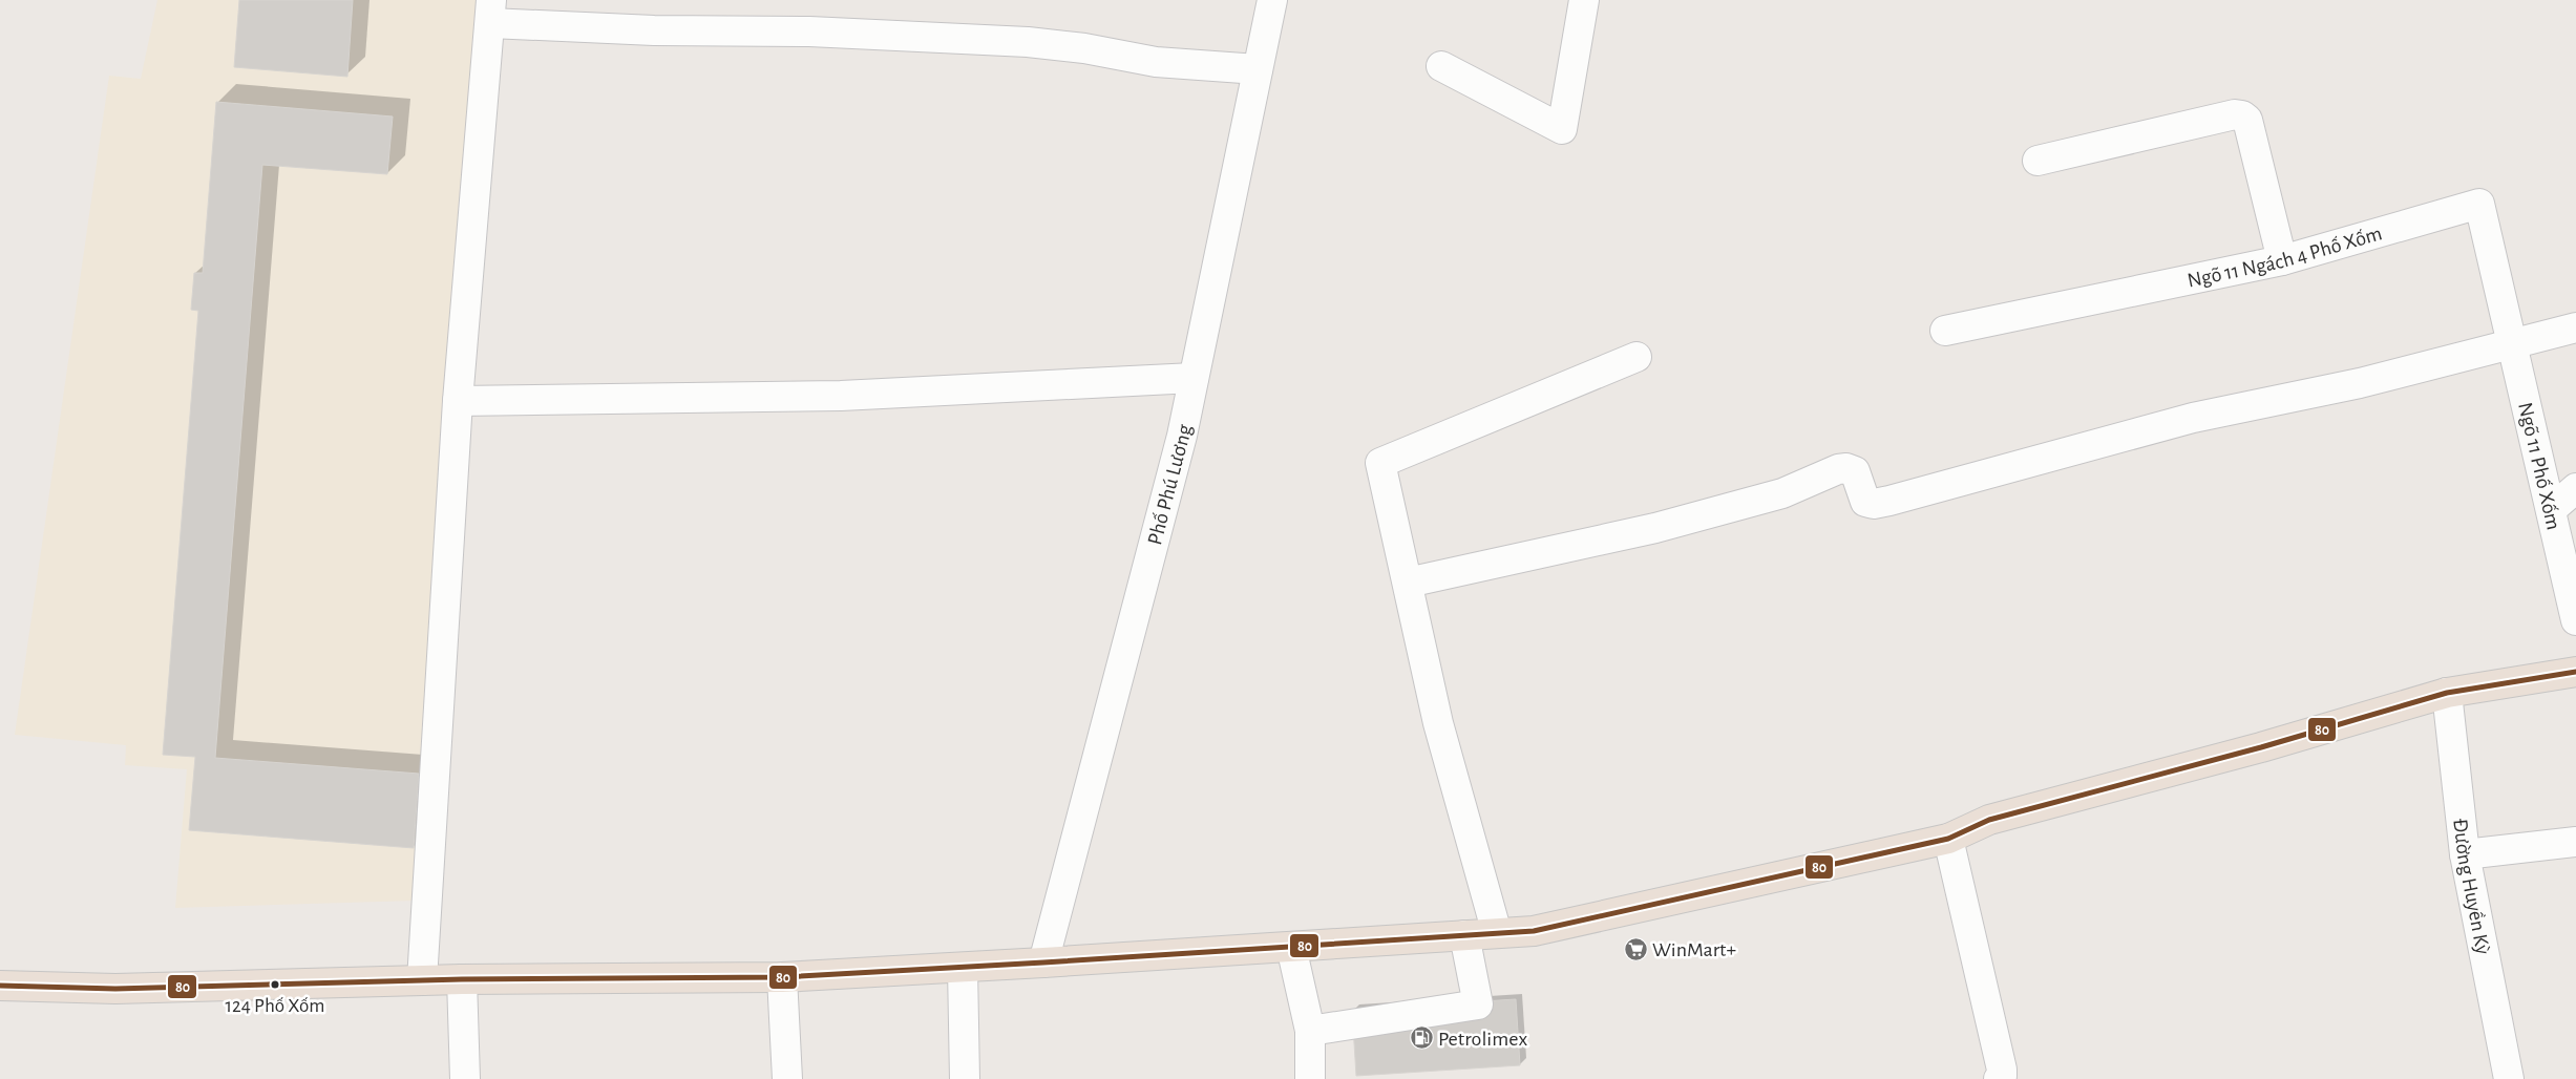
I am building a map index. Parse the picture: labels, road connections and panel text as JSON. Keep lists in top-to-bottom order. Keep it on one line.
{"streets":{"street":["Ngõ 11 Ngách 4 Phố Xốm","Ngõ 11 Phố Xốm","Phố Phú Lương","Đường Huyền Kỳ"]},"crossings":[["Ngõ 11 Ngách 4 Phố Xốm","Ngõ 11 Phố Xốm"]],"places":{"supermarket":["WinMart+"],"other":["124 Phố Xốm"],"fuel station":["Petrolimex"]},"lines":["transit line 80"]}
